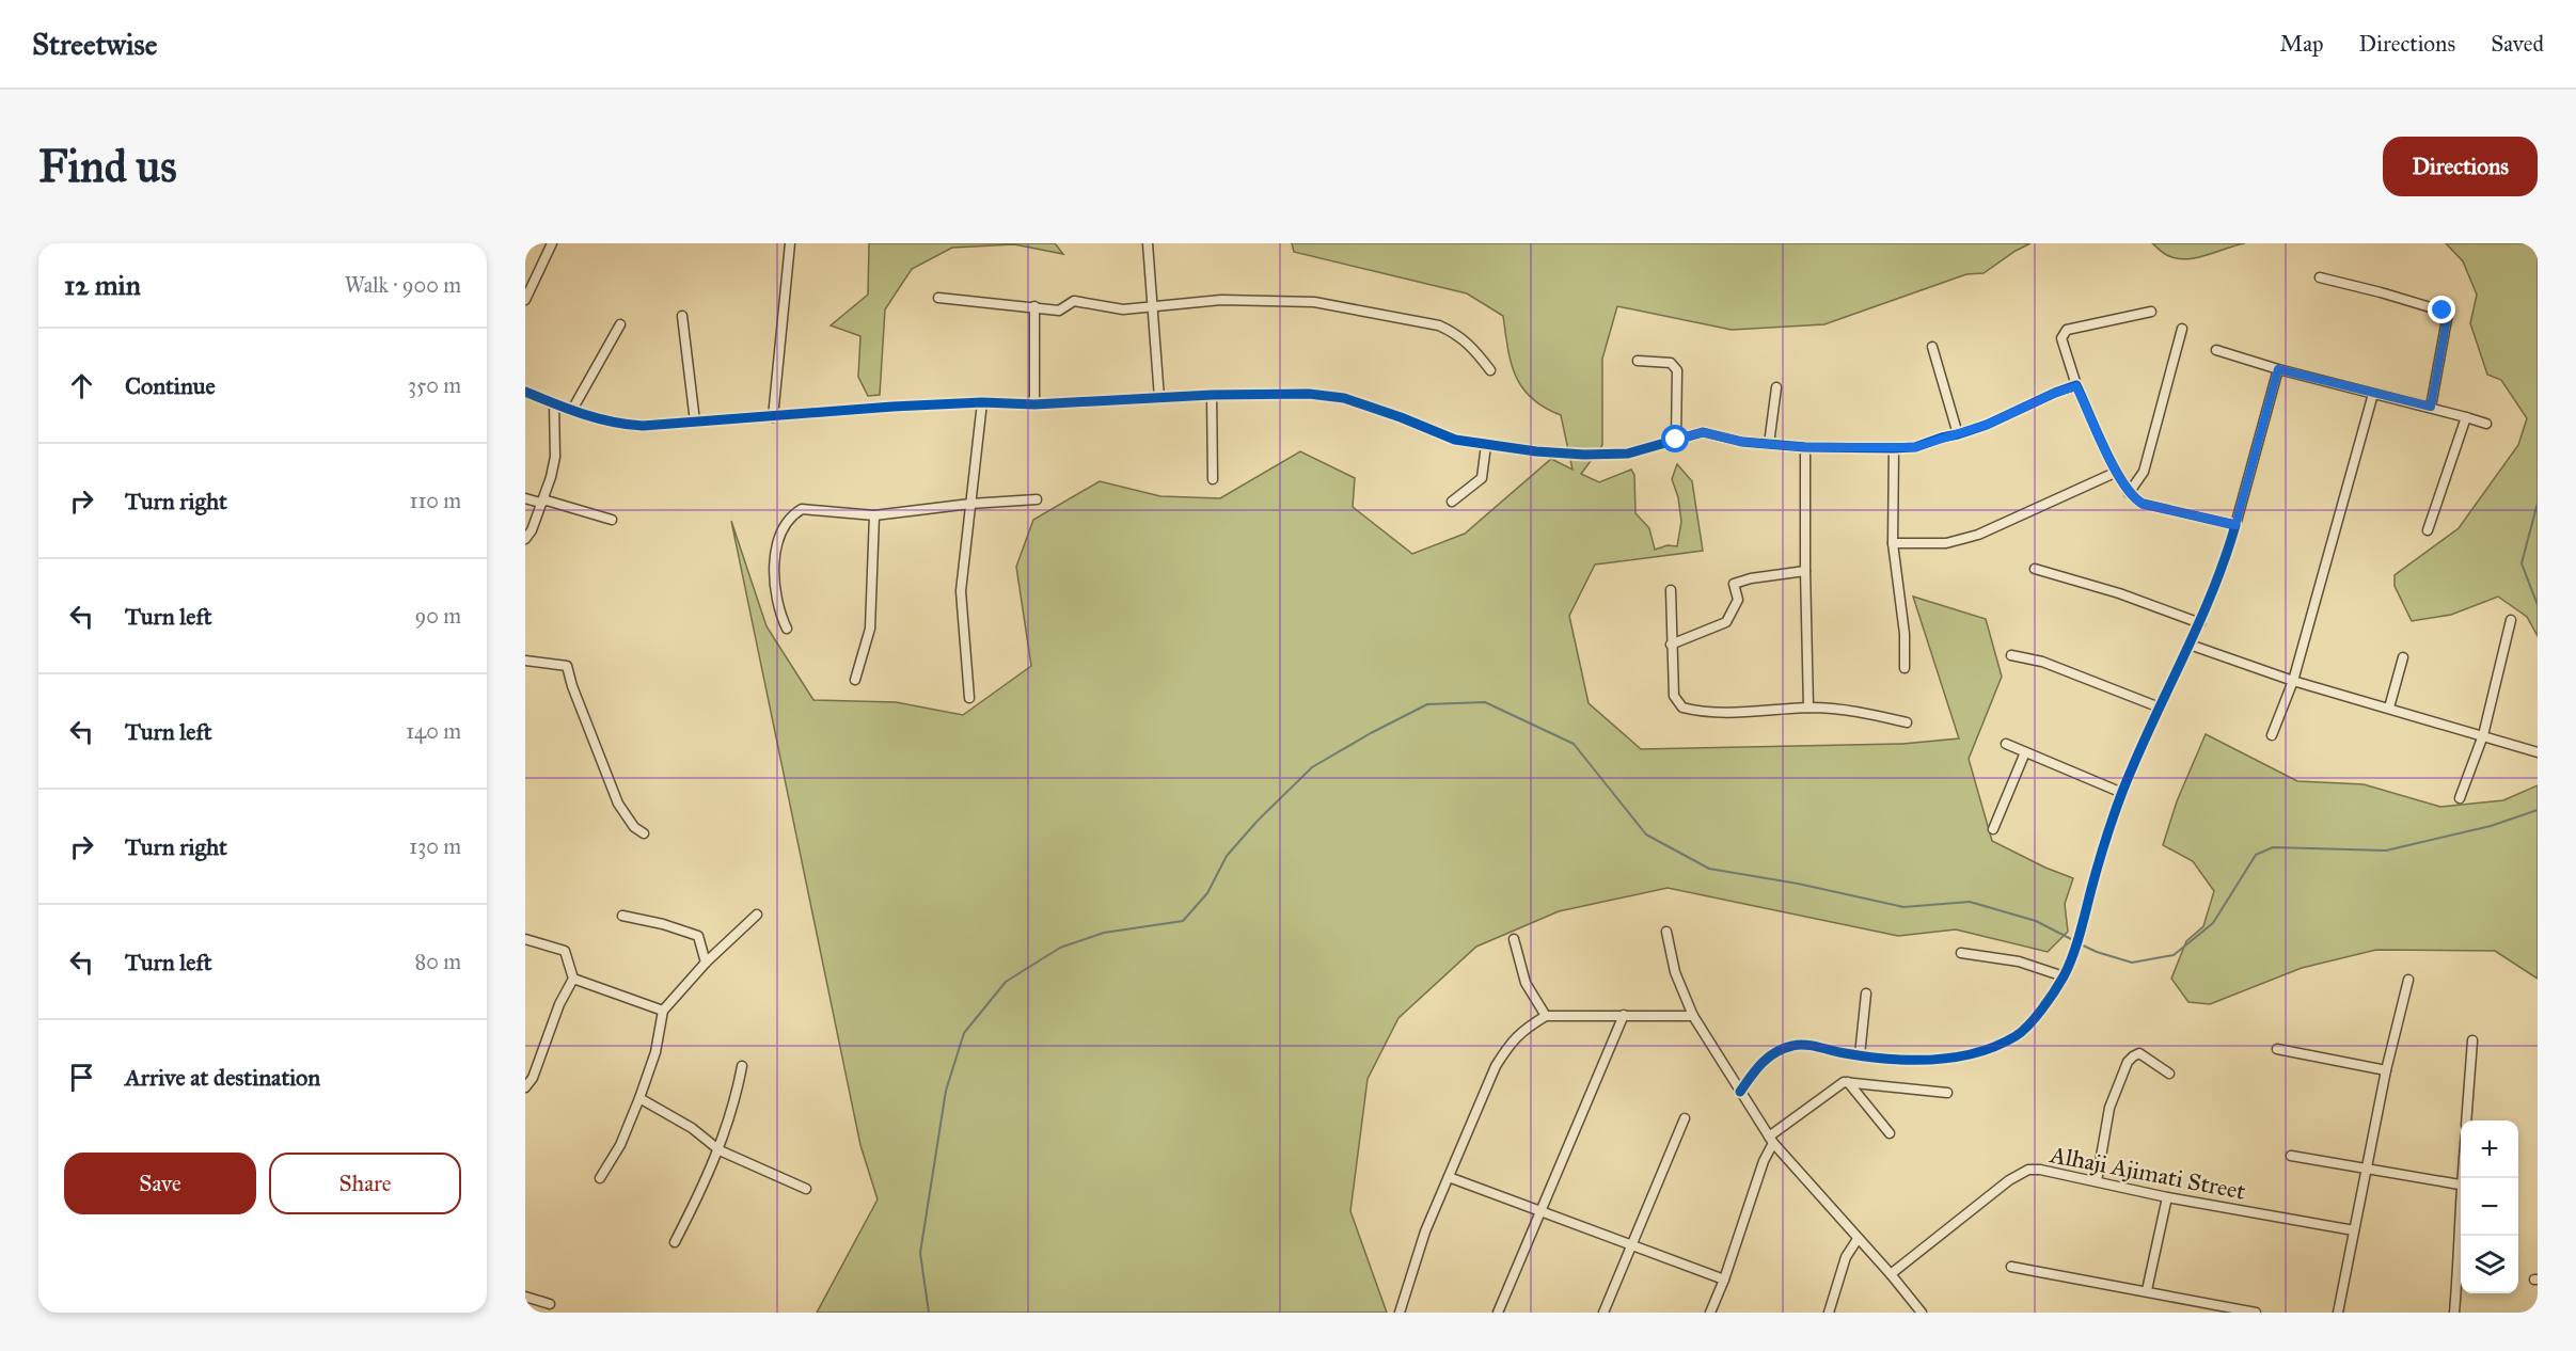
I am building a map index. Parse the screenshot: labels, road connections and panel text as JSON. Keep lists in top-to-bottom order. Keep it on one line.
{"streets":{"street":["Alhaji Ajimati Street"]},"page":{"header":"Streetwise","nav":["Map","Directions","Saved"],"buttons":["Directions",["Save","Share"]],"title":"Find us","heading":["12 min","Walk · 900 m"],"list":[["Continue","350 m"],["Turn right","110 m"],["Turn left","90 m"],["Turn left","140 m"],["Turn right","130 m"],["Turn left","80 m"],"Arrive at destination"],"map_buttons":["+","−"]}}
